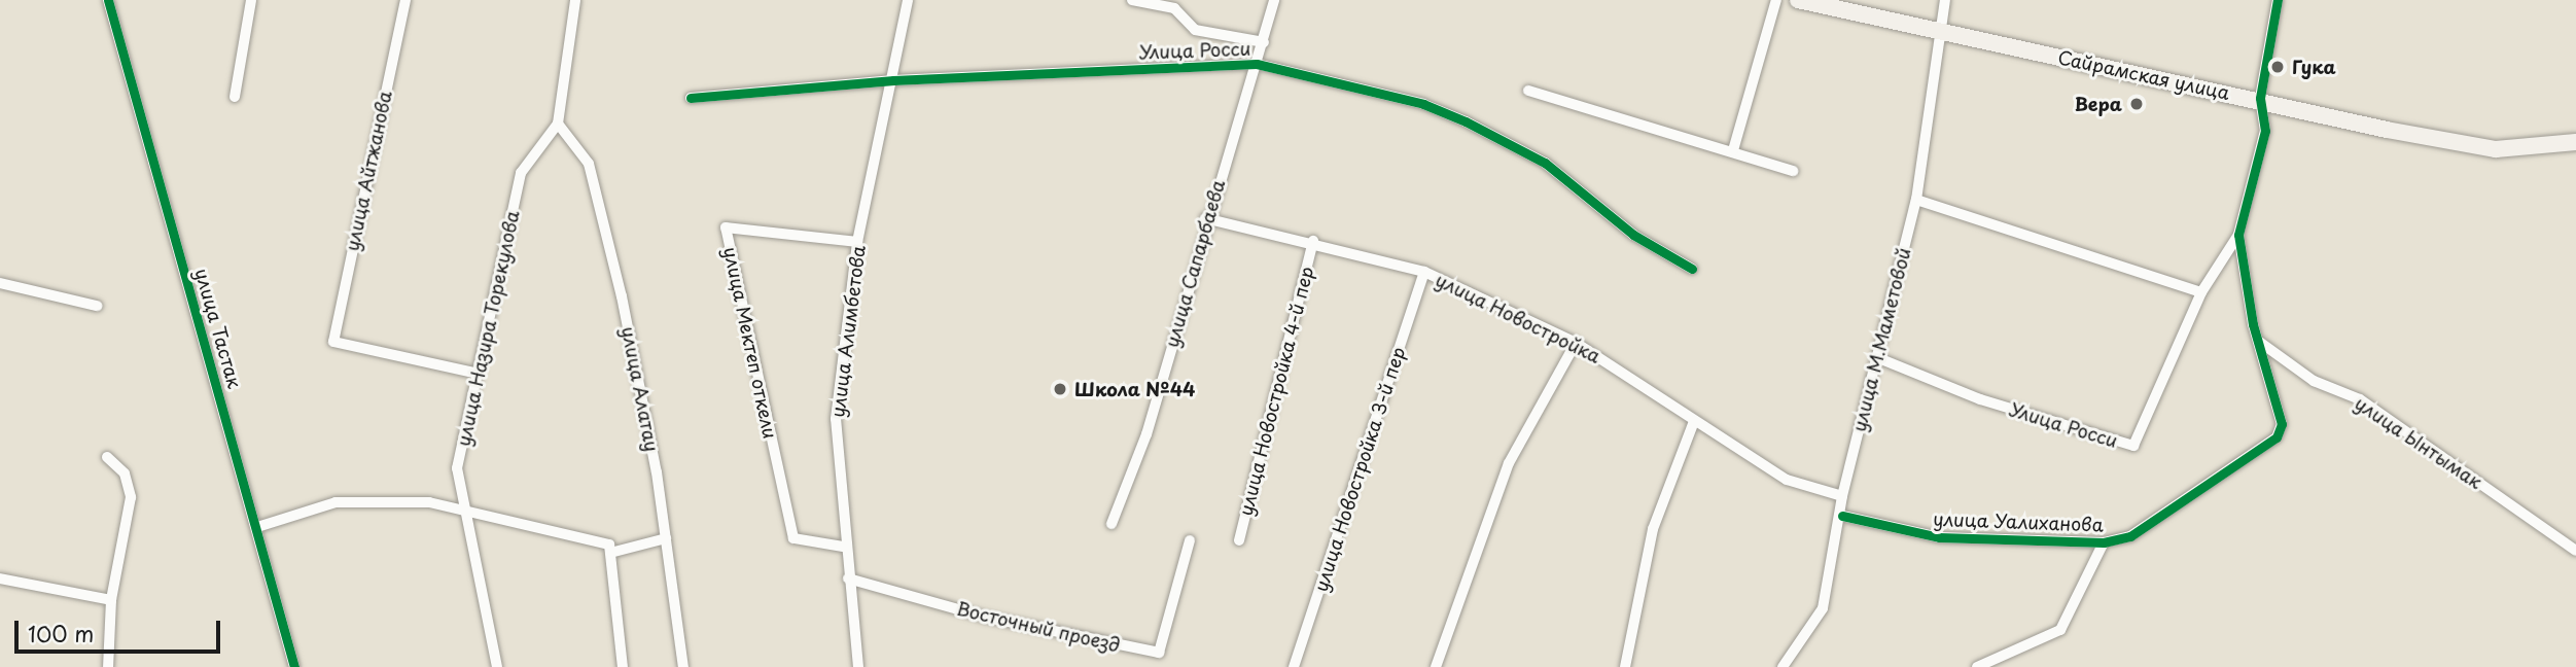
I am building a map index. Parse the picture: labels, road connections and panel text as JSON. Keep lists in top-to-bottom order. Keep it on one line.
{"streets":{"main road":["Сайрамская улица"],"street":["Улица Росси","улица Айтжанова","улица Сапарбаева","улица Новостройка","улица Тастак","улица Назира Торекулова","улица Алимбетова","улица М.Маметовой","улица Мектеп откели","улица Алатау","улица Новостройка 4-й пер","улица Ынтымак","улица Новостройка 3-й пер","улица Уалиханова","Восточный проезд"]},"crossings":[["Улица Росси","улица Сапарбаева"],["Улица Росси","улица Алимбетова"],["Улица Росси","улица М.Маметовой"],["Улица Росси","улица Уалиханова"],["Сайрамская улица","улица М.Маметовой"],["Сайрамская улица","улица Уалиханова"],["улица Айтжанова","улица Назира Торекулова"],["улица Сапарбаева","улица Новостройка"],["улица Новостройка","улица М.Маметовой"],["улица Новостройка","улица Новостройка 4-й пер"],["улица Новостройка","улица Новостройка 3-й пер"],["улица Назира Торекулова","улица Алатау"],["улица Алимбетова","улица Мектеп откели"],["улица Алимбетова","Восточный проезд"],["улица М.Маметовой","улица Уалиханова"],["улица Ынтымак","улица Уалиханова"]],"places":["Гука","Вера","Школа №44"],"scale_bar":"100 m"}
